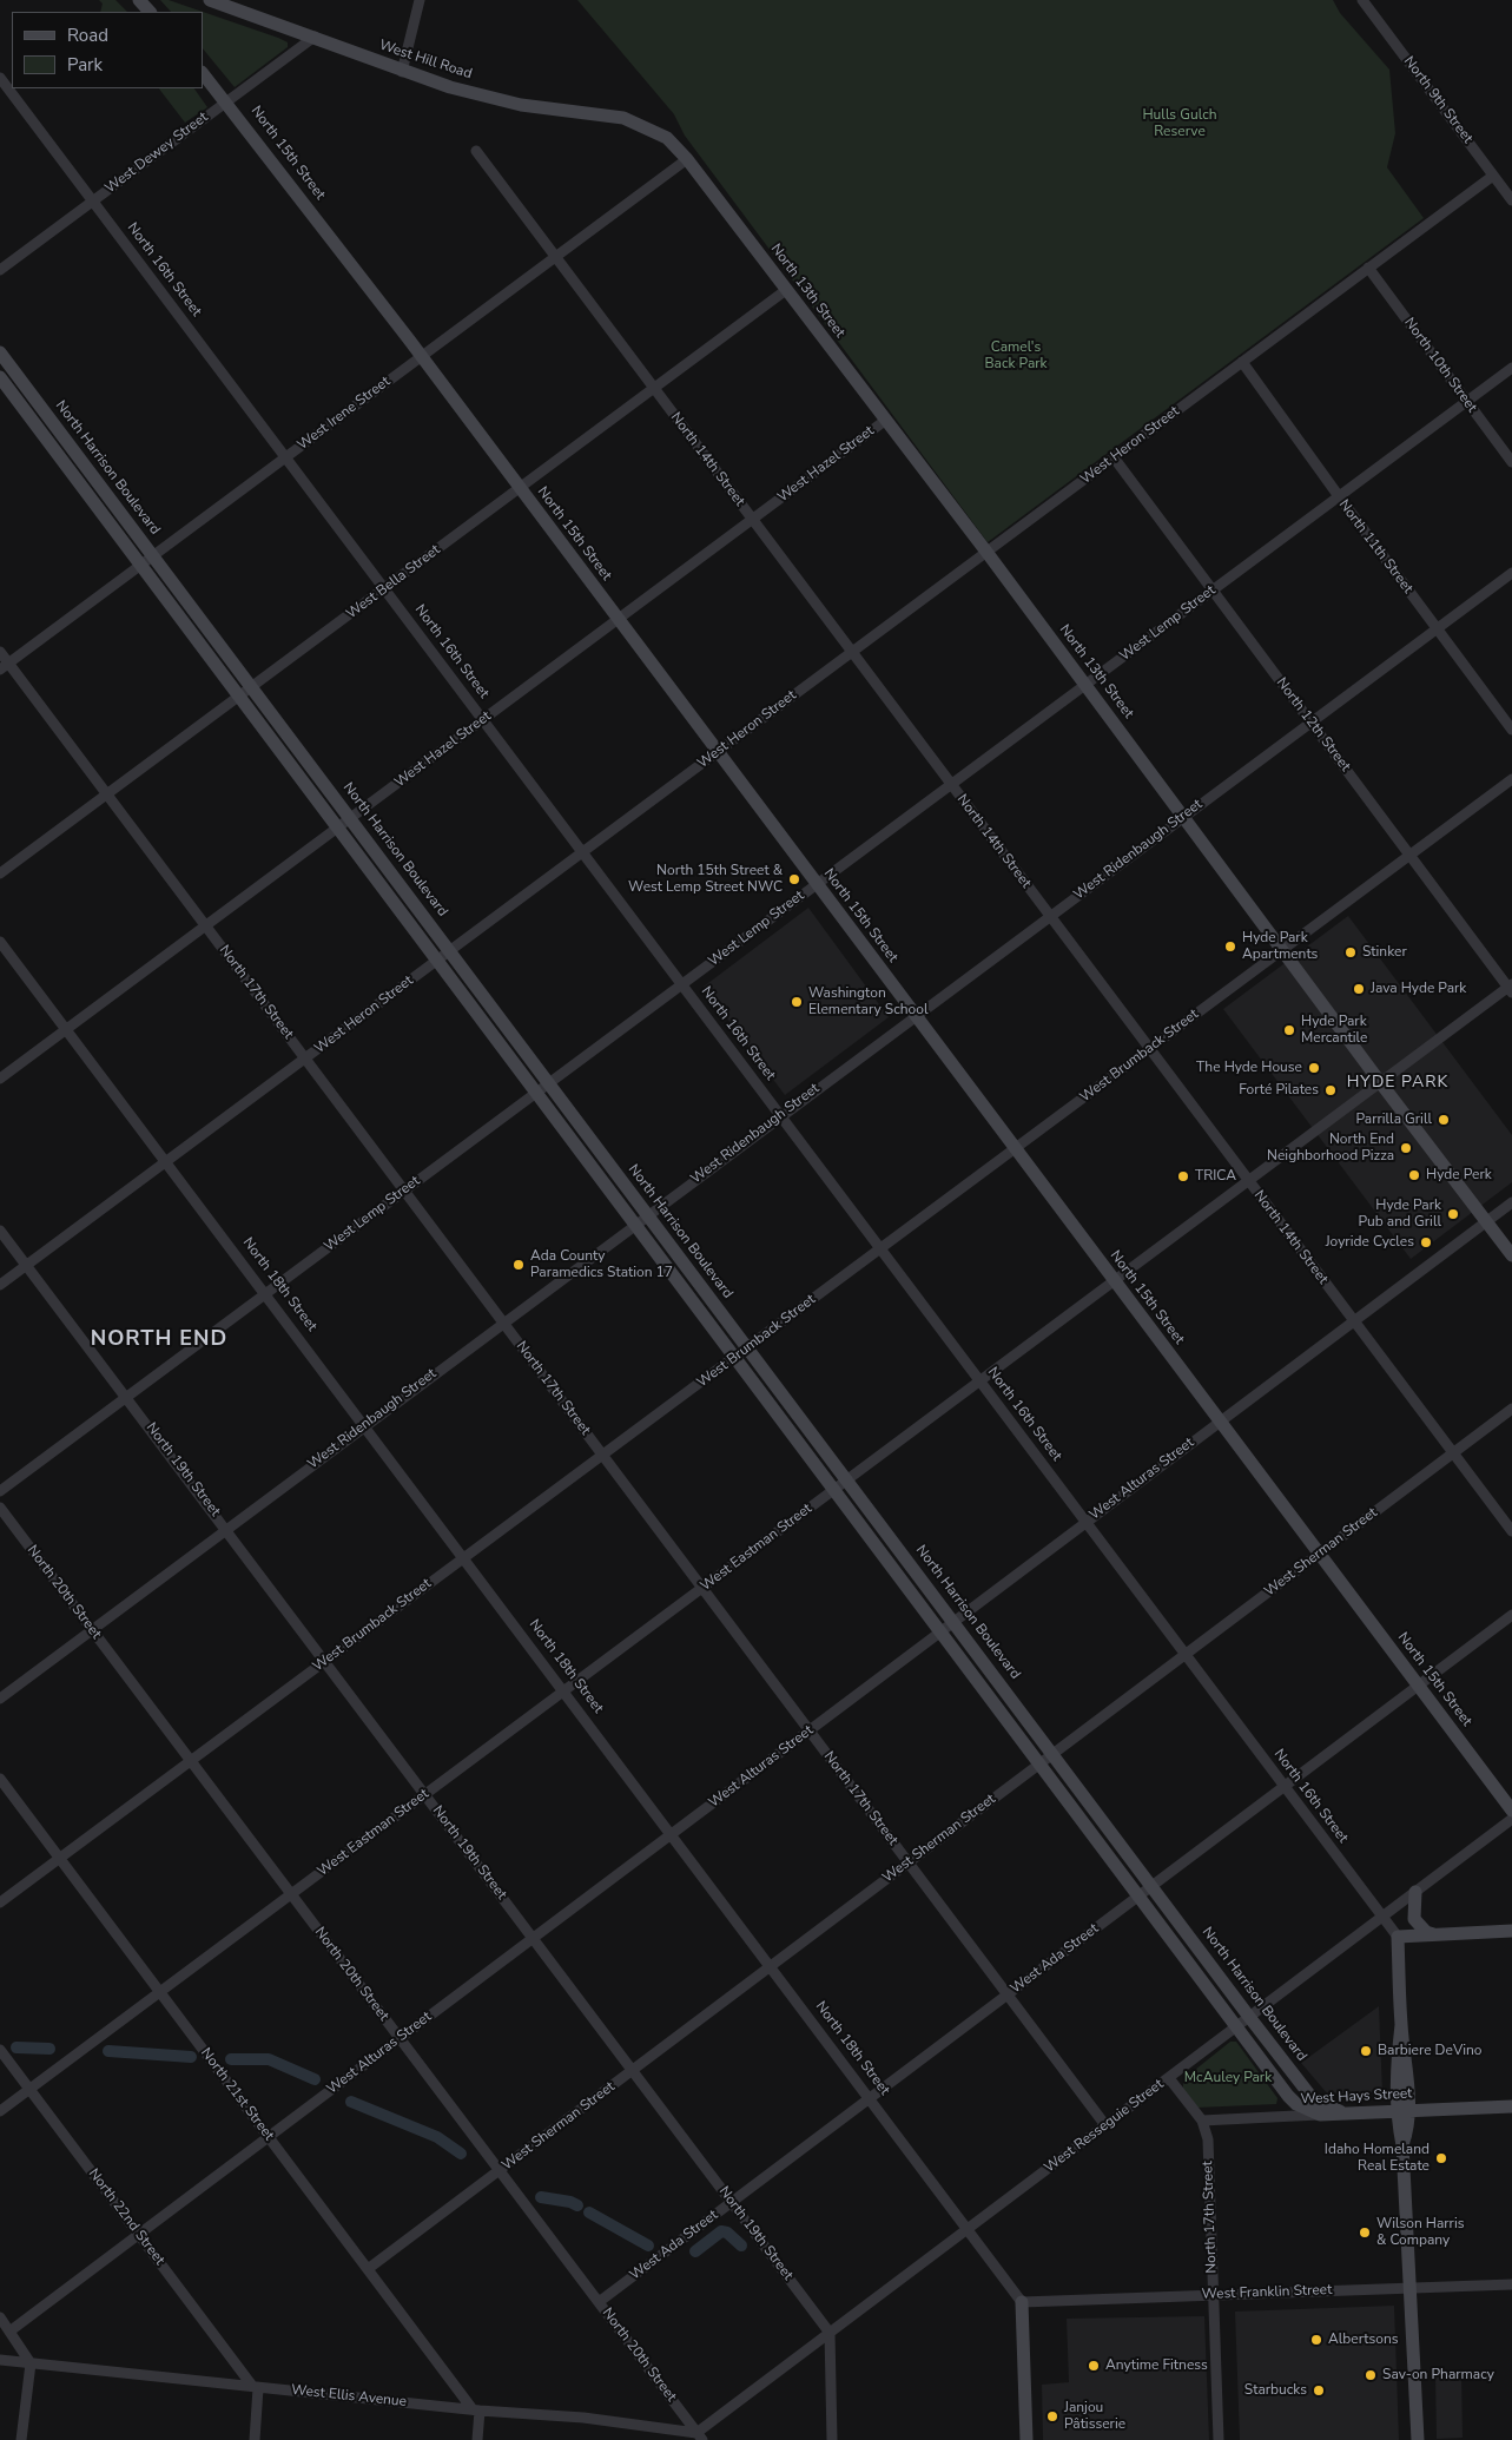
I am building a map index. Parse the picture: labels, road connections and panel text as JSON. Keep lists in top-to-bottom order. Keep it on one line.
{"streets":{"street":["West Hill Road","North 9th Street","West Dewey Street","North 15th Street","North 16th Street","North 13th Street","North 10th Street","West Irene Street","West Heron Street","North 14th Street","West Hazel Street","North Harrison Boulevard","North 11th Street","West Bella Street","West Lemp Street","North 12th Street","West Ridenbaugh Street","North 17th Street","West Brumback Street","North 18th Street","North 19th Street","West Alturas Street","West Eastman Street","West Sherman Street","North 20th Street","West Ada Street","North 21st Street","West Hays Street","West Resseguie Street","North 22nd Street","West Franklin Street","West Ellis Avenue"]},"crossings":[["West Hill Road","West Dewey Street"],["West Hill Road","North 13th Street"],["North 9th Street","West Heron Street"],["West Dewey Street","North 15th Street"],["West Dewey Street","North 16th Street"],["North 15th Street","West Irene Street"],["North 15th Street","West Heron Street"],["North 15th Street","West Hazel Street"],["North 15th Street","West Bella Street"],["North 15th Street","West Lemp Street"],["North 15th Street","West Ridenbaugh Street"],["North 15th Street","West Brumback Street"],["North 15th Street","West Alturas Street"],["North 15th Street","West Eastman Street"],["North 15th Street","West Sherman Street"],["North 15th Street","West Ada Street"],["North 16th Street","West Irene Street"],["North 16th Street","West Heron Street"],["North 16th Street","West Hazel Street"],["North 16th Street","West Bella Street"],["North 16th Street","West Lemp Street"],["North 16th Street","West Ridenbaugh Street"],["North 16th Street","West Brumback Street"],["North 16th Street","West Alturas Street"],["North 16th Street","West Eastman Street"],["North 16th Street","West Sherman Street"],["North 16th Street","West Ada Street"],["North 16th Street","West Resseguie Street"],["North 13th Street","West Irene Street"],["North 13th Street","West Heron Street"],["North 13th Street","West Hazel Street"],["North 13th Street","West Bella Street"],["North 13th Street","West Lemp Street"],["North 13th Street","West Ridenbaugh Street"],["North 13th Street","West Brumback Street"],["North 13th Street","West Alturas Street"],["North 13th Street","West Eastman Street"],["North 10th Street","West Heron Street"],["North 10th Street","West Lemp Street"],["West Irene Street","North 14th Street"],["West Irene Street","North Harrison Boulevard"],["West Irene Street","North 17th Street"],["West Heron Street","North 14th Street"],["West Heron Street","North Harrison Boulevard"],["West Heron Street","North 11th Street"],["West Heron Street","North 12th Street"],["West Heron Street","North 17th Street"],["West Heron Street","North 18th Street"],["West Heron Street","North 19th Street"],["North 14th Street","West Hazel Street"],["North 14th Street","West Bella Street"],["North 14th Street","West Lemp Street"],["North 14th Street","West Ridenbaugh Street"],["North 14th Street","West Brumback Street"],["North 14th Street","West Alturas Street"],["North 14th Street","West Eastman Street"],["North 14th Street","West Sherman Street"],["West Hazel Street","North Harrison Boulevard"],["West Hazel Street","North 17th Street"],["West Hazel Street","North 18th Street"],["North Harrison Boulevard","West Bella Street"],["North Harrison Boulevard","West Lemp Street"],["North Harrison Boulevard","West Ridenbaugh Street"],["North Harrison Boulevard","West Brumback Street"],["North Harrison Boulevard","West Alturas Street"],["North Harrison Boulevard","West Eastman Street"],["North Harrison Boulevard","West Sherman Street"],["North Harrison Boulevard","West Ada Street"],["North Harrison Boulevard","West Hays Street"],["North Harrison Boulevard","West Resseguie Street"],["North 11th Street","West Lemp Street"],["North 11th Street","West Ridenbaugh Street"],["West Bella Street","North 17th Street"],["West Lemp Street","North 12th Street"],["West Lemp Street","North 17th Street"],["West Lemp Street","North 18th Street"],["West Lemp Street","North 19th Street"],["North 12th Street","West Ridenbaugh Street"],["North 12th Street","West Brumback Street"],["North 12th Street","West Eastman Street"],["West Ridenbaugh Street","North 17th Street"],["West Ridenbaugh Street","North 18th Street"],["West Ridenbaugh Street","North 19th Street"],["West Ridenbaugh Street","North 20th Street"],["North 17th Street","West Brumback Street"],["North 17th Street","West Alturas Street"],["North 17th Street","West Eastman Street"],["North 17th Street","West Sherman Street"],["North 17th Street","West Ada Street"],["North 17th Street","West Hays Street"],["North 17th Street","West Resseguie Street"],["North 17th Street","West Franklin Street"],["West Brumback Street","North 18th Street"],["West Brumback Street","North 19th Street"],["West Brumback Street","North 20th Street"],["West Brumback Street","North 21st Street"],["North 18th Street","West Alturas Street"],["North 18th Street","West Eastman Street"],["North 18th Street","West Sherman Street"],["North 18th Street","West Ada Street"],["North 18th Street","West Resseguie Street"],["North 18th Street","West Franklin Street"],["North 19th Street","West Alturas Street"],["North 19th Street","West Eastman Street"],["North 19th Street","West Sherman Street"],["North 19th Street","West Ada Street"],["North 19th Street","West Resseguie Street"],["West Alturas Street","North 20th Street"],["West Alturas Street","North 21st Street"],["West Alturas Street","North 22nd Street"],["West Eastman Street","North 20th Street"],["West Eastman Street","North 21st Street"],["West Eastman Street","North 22nd Street"],["West Sherman Street","North 20th Street"],["West Sherman Street","North 21st Street"],["North 20th Street","West Ada Street"],["North 20th Street","West Resseguie Street"],["North 20th Street","West Ellis Avenue"],["North 21st Street","West Ellis Avenue"],["West Resseguie Street","West Ellis Avenue"],["North 22nd Street","West Ellis Avenue"]],"districts":["HYDE PARK","NORTH END"],"parks":["Hulls Gulch Reserve","Camel's Back Park","McAuley Park"],"places":["North 15th Street & West Lemp Street NWC","Hyde Park Apartments","Stinker","Java Hyde Park","Washington Elementary School","Hyde Park Mercantile","The Hyde House","Forté Pilates","Parrilla Grill","North End Neighborhood Pizza","Hyde Perk","TRICA","Hyde Park Pub and Grill","Joyride Cycles","Ada County Paramedics Station 17","Barbiere DeVino","Idaho Homeland Real Estate","Wilson Harris & Company","Albertsons","Anytime Fitness","Sav-on Pharmacy","Starbucks","Janjou Pâtisserie"],"legend":["Road","Park"]}
